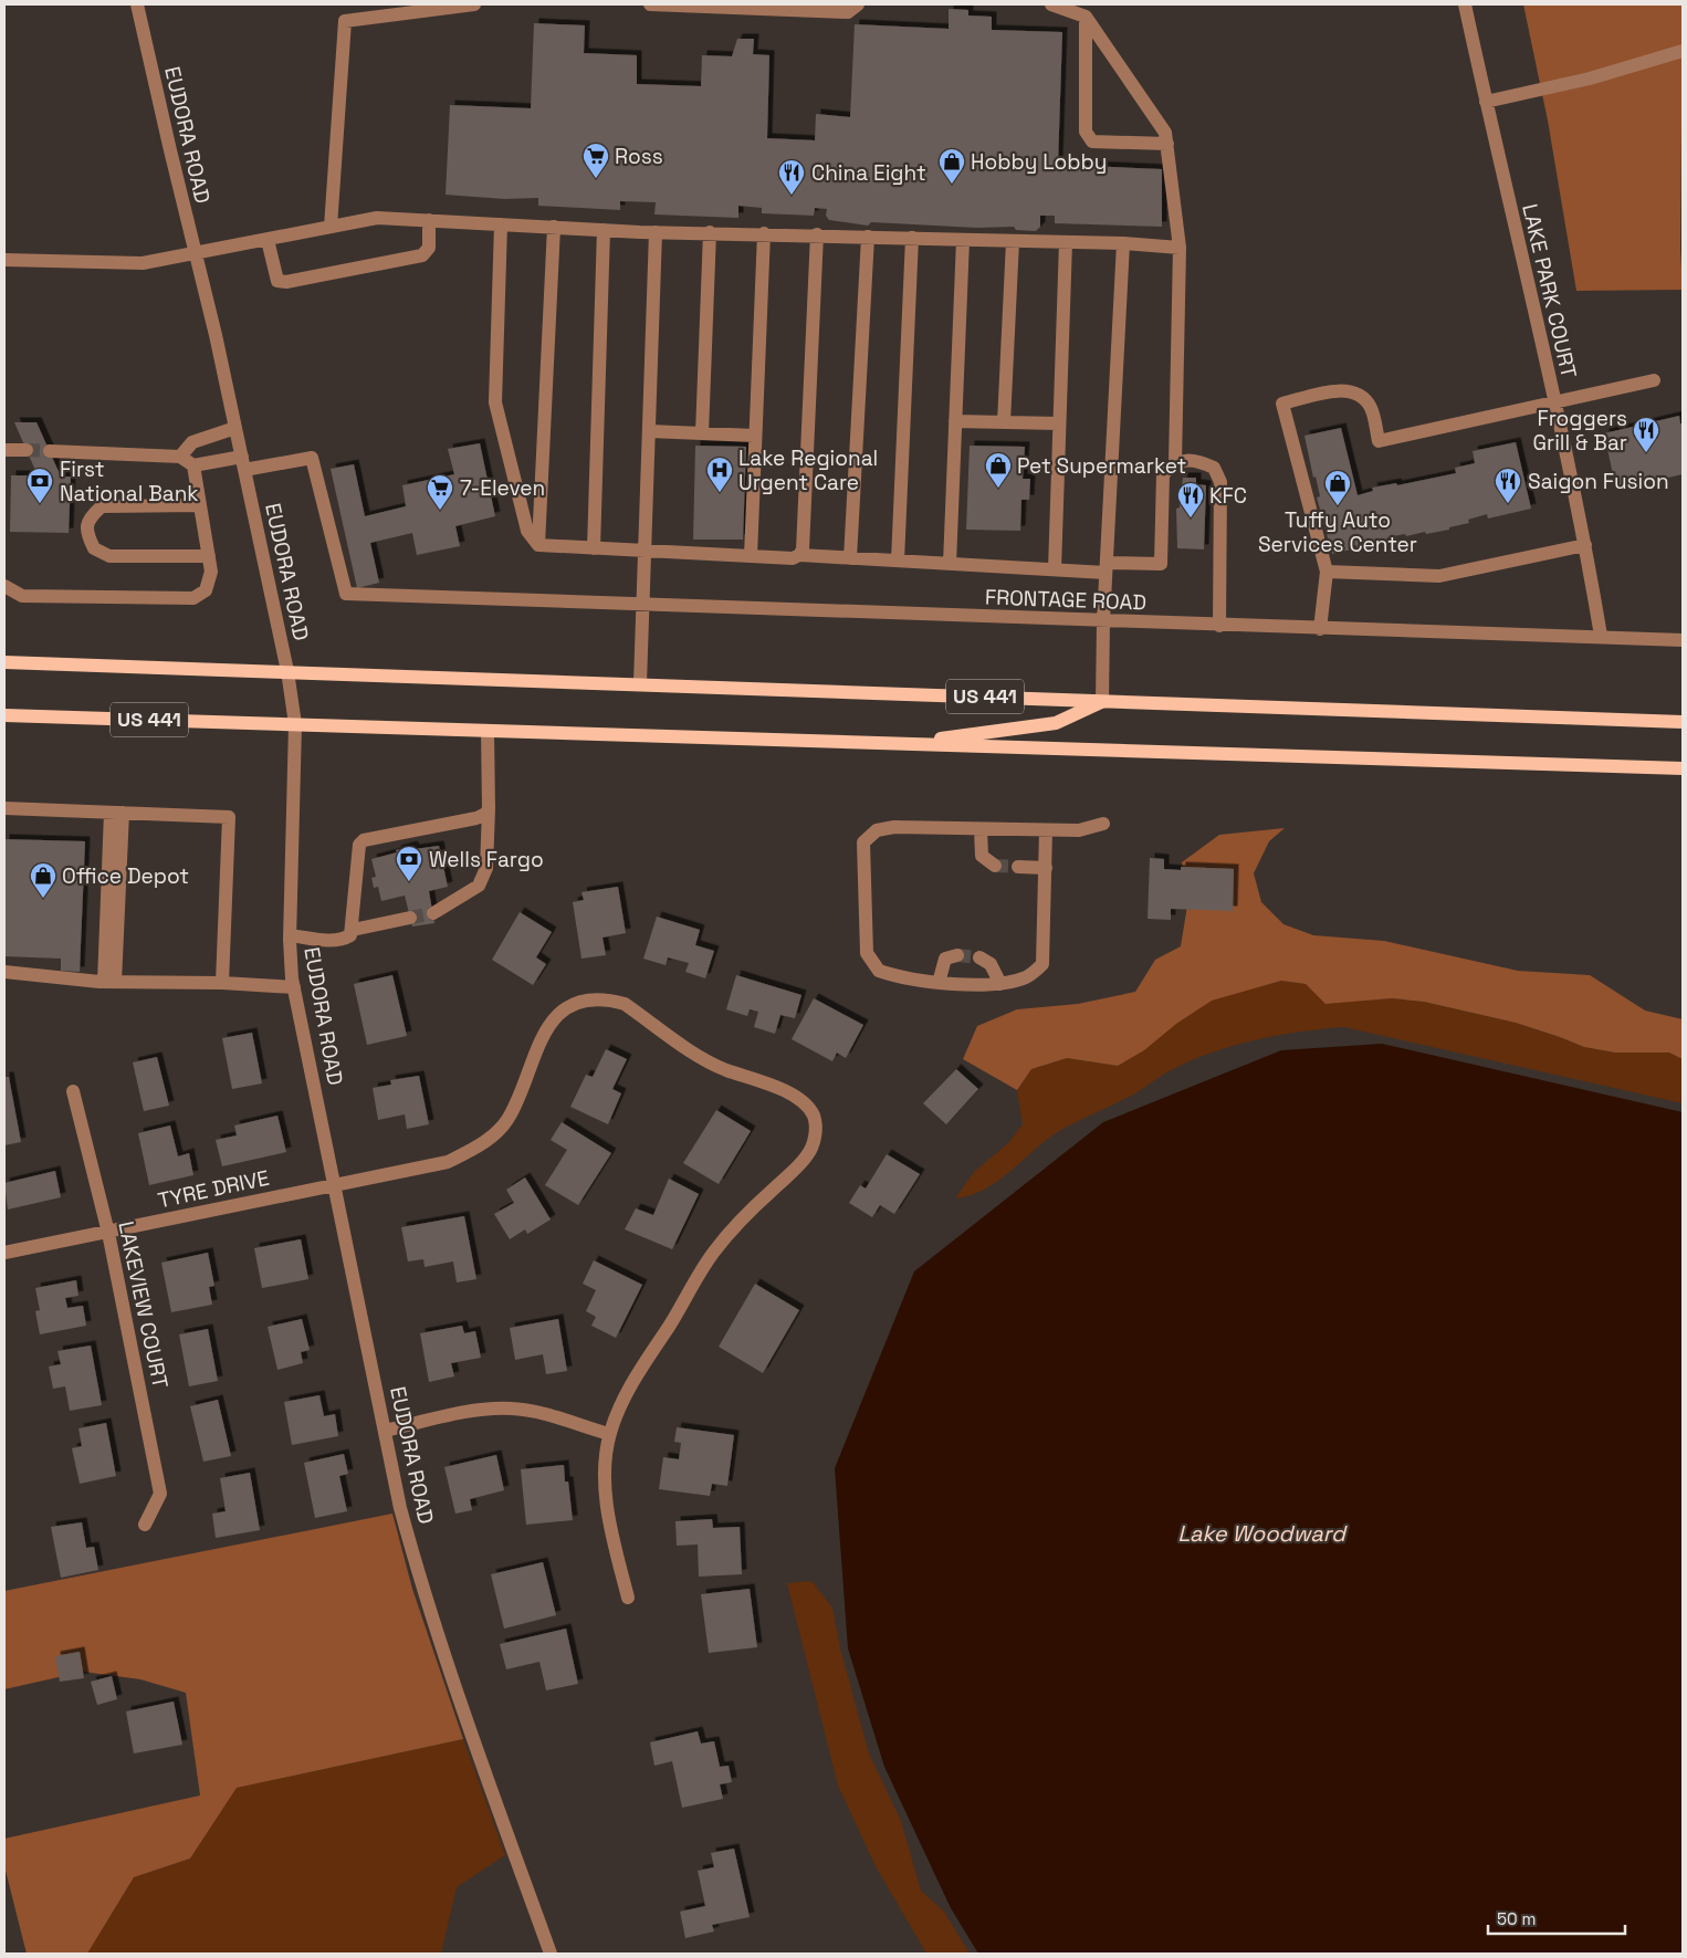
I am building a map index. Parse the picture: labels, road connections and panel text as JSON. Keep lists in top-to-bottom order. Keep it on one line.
{"streets":{"main road":["US 441"],"street":["EUDORA ROAD","LAKE PARK COURT","FRONTAGE ROAD","TYRE DRIVE","LAKEVIEW COURT"]},"crossings":[["EUDORA ROAD","FRONTAGE ROAD"],["EUDORA ROAD","US 441"],["EUDORA ROAD","TYRE DRIVE"],["LAKE PARK COURT","FRONTAGE ROAD"],["TYRE DRIVE","LAKEVIEW COURT"]],"water":["Lake Woodward"],"places":{"supermarket":["Ross","7-Eleven"],"shop":["Hobby Lobby","Pet Supermarket","Tuffy Auto Services Center","Office Depot"],"restaurant":["China Eight","Froggers Grill & Bar","Saigon Fusion","KFC"],"hospital":["Lake Regional Urgent Care"],"bank":["First National Bank","Wells Fargo"]},"scale_bar":"50 m"}
